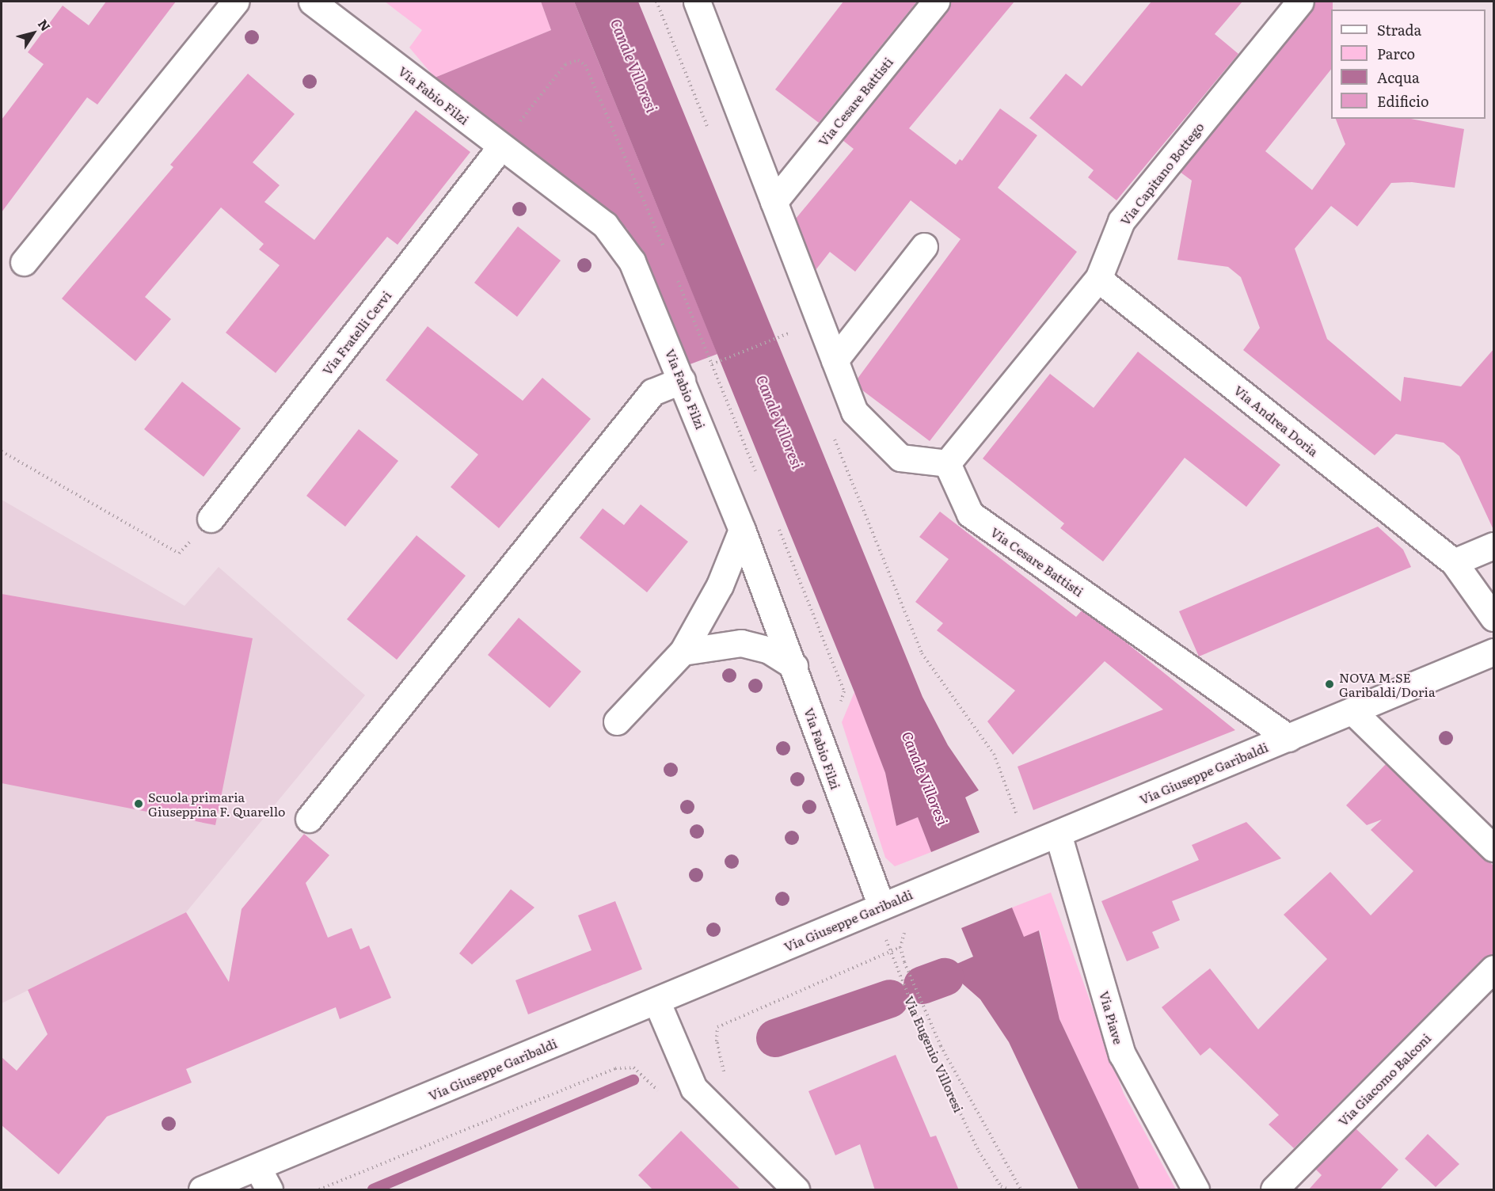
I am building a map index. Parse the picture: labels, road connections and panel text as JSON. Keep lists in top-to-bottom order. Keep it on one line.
{"streets":{"street":["Via Fabio Filzi","Via Cesare Battisti","Via Capitano Bottego","Via Fratelli Cervi","Via Andrea Doria","Via Giuseppe Garibaldi","Via Piave","Via Giacomo Balconi"],"path":["Via Eugenio Villoresi"]},"crossings":[["Via Fabio Filzi","Via Fratelli Cervi"],["Via Fabio Filzi","Via Giuseppe Garibaldi"],["Via Fabio Filzi","Via Eugenio Villoresi"],["Via Cesare Battisti","Via Capitano Bottego"],["Via Cesare Battisti","Via Giuseppe Garibaldi"],["Via Capitano Bottego","Via Andrea Doria"],["Via Giuseppe Garibaldi","Via Piave"],["Via Giuseppe Garibaldi","Via Eugenio Villoresi"]],"water":["Canale Villoresi"],"places":["NOVA M.SE Garibaldi/Doria","Scuola primaria Giuseppina F. Quarello"],"legend":["Strada","Parco","Acqua","Edificio"],"north":"top right"}
